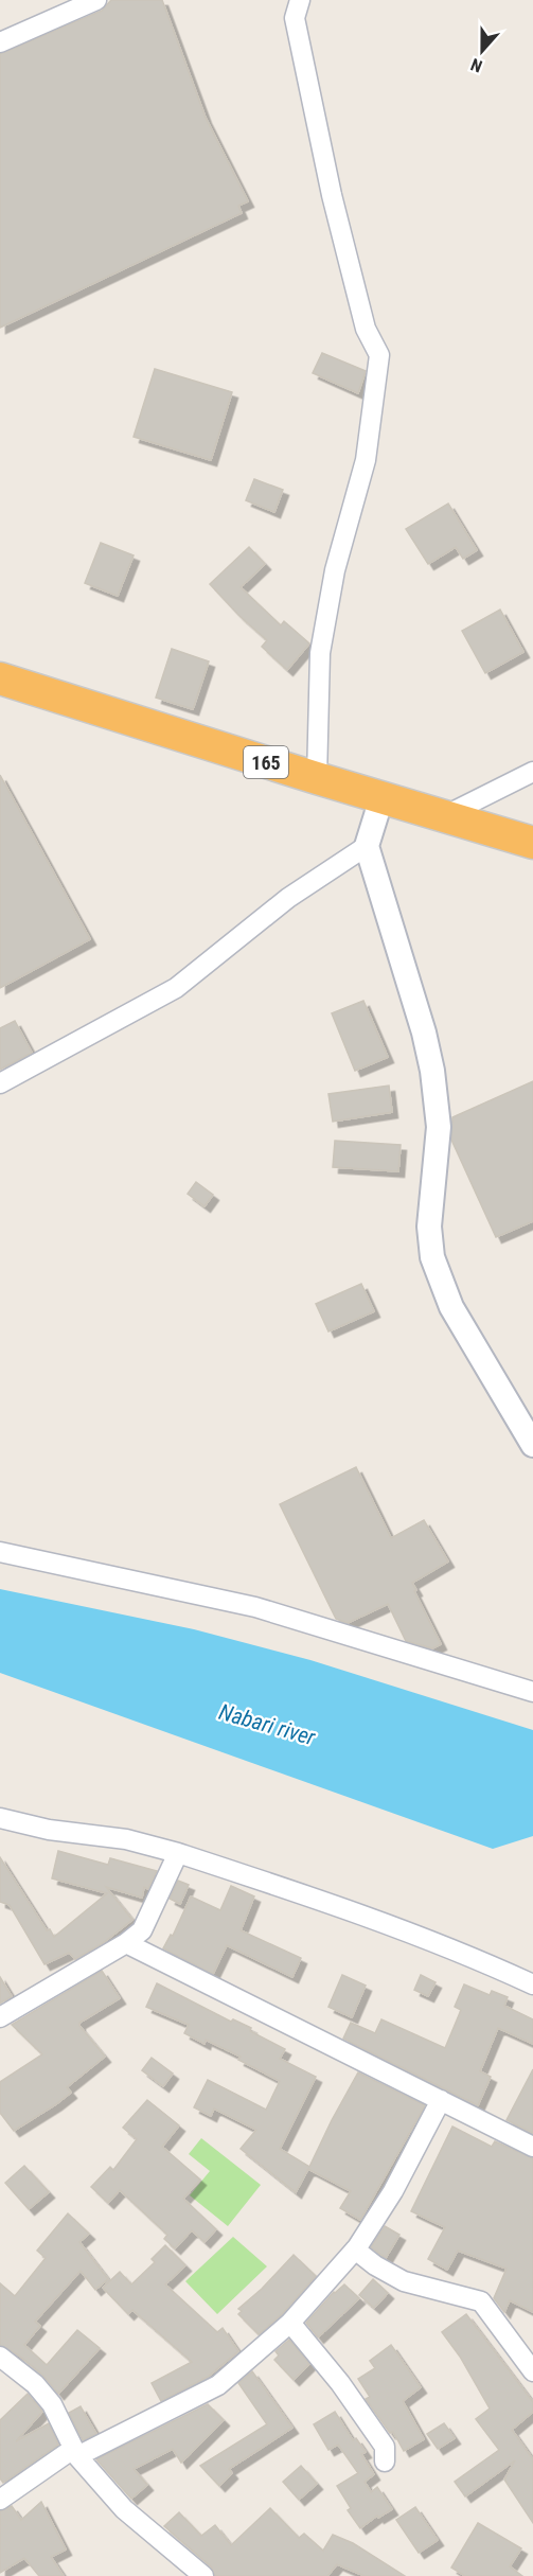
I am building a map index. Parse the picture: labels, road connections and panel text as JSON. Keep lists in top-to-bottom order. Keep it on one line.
{"streets":{"highway":["165"]},"water":["Nabari river"],"north":"bottom"}
